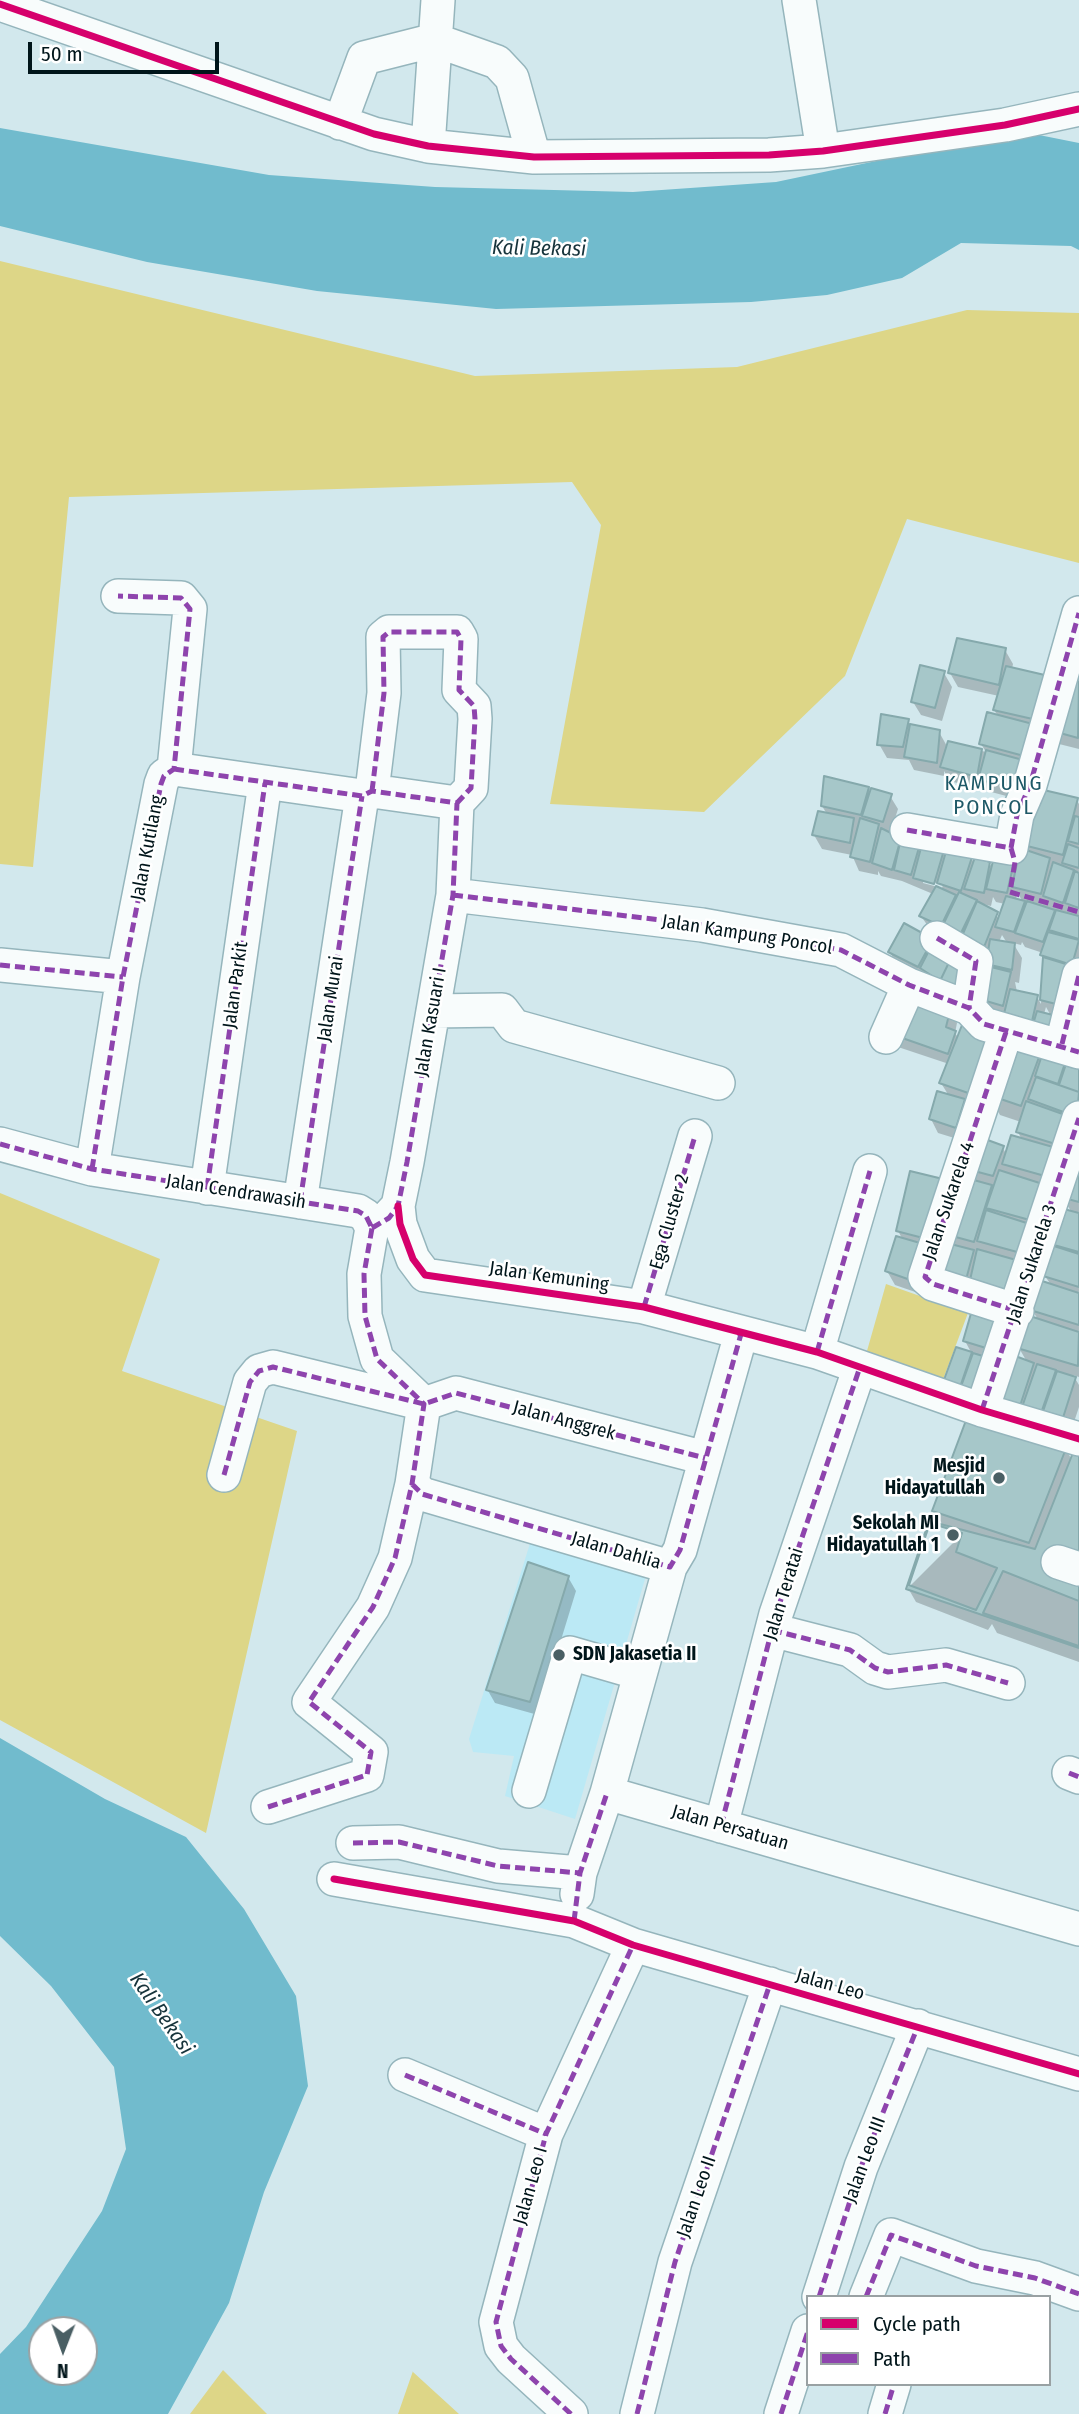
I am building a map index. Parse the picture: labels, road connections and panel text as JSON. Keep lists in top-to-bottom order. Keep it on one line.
{"streets":{"street":["Jalan Kutilang","Jalan Kampung Poncol","Jalan Parkit","Jalan Murai","Jalan Kasuari I","Jalan Cendrawasih","Jalan Sukarela 4","Ega Cluster 2","Jalan Sukarela 3","Jalan Kemuning","Jalan Anggrek","Jalan Dahlia","Jalan Teratai","Jalan Persatuan","Jalan Leo","Jalan Leo III","Jalan Leo I","Jalan Leo II"]},"crossings":[["Jalan Kutilang","Jalan Cendrawasih"],["Jalan Kampung Poncol","Jalan Kasuari I"],["Jalan Kampung Poncol","Jalan Sukarela 4"],["Jalan Parkit","Jalan Cendrawasih"],["Jalan Murai","Jalan Kasuari I"],["Jalan Murai","Jalan Cendrawasih"],["Jalan Kasuari I","Jalan Kemuning"],["Jalan Sukarela 4","Jalan Sukarela 3"],["Ega Cluster 2","Jalan Kemuning"],["Jalan Sukarela 3","Jalan Kemuning"],["Jalan Kemuning","Jalan Dahlia"],["Jalan Kemuning","Jalan Teratai"],["Jalan Anggrek","Jalan Dahlia"],["Jalan Teratai","Jalan Persatuan"],["Jalan Leo","Jalan Leo III"],["Jalan Leo","Jalan Leo I"],["Jalan Leo","Jalan Leo II"]],"districts":["KAMPUNG PONCOL"],"water":["Kali Bekasi"],"places":["Mesjid Hidayatullah","Sekolah MI Hidayatullah 1","SDN Jakasetia II"],"legend":["Cycle path","Path"],"scale_bar":"50 m","north":"bottom"}
